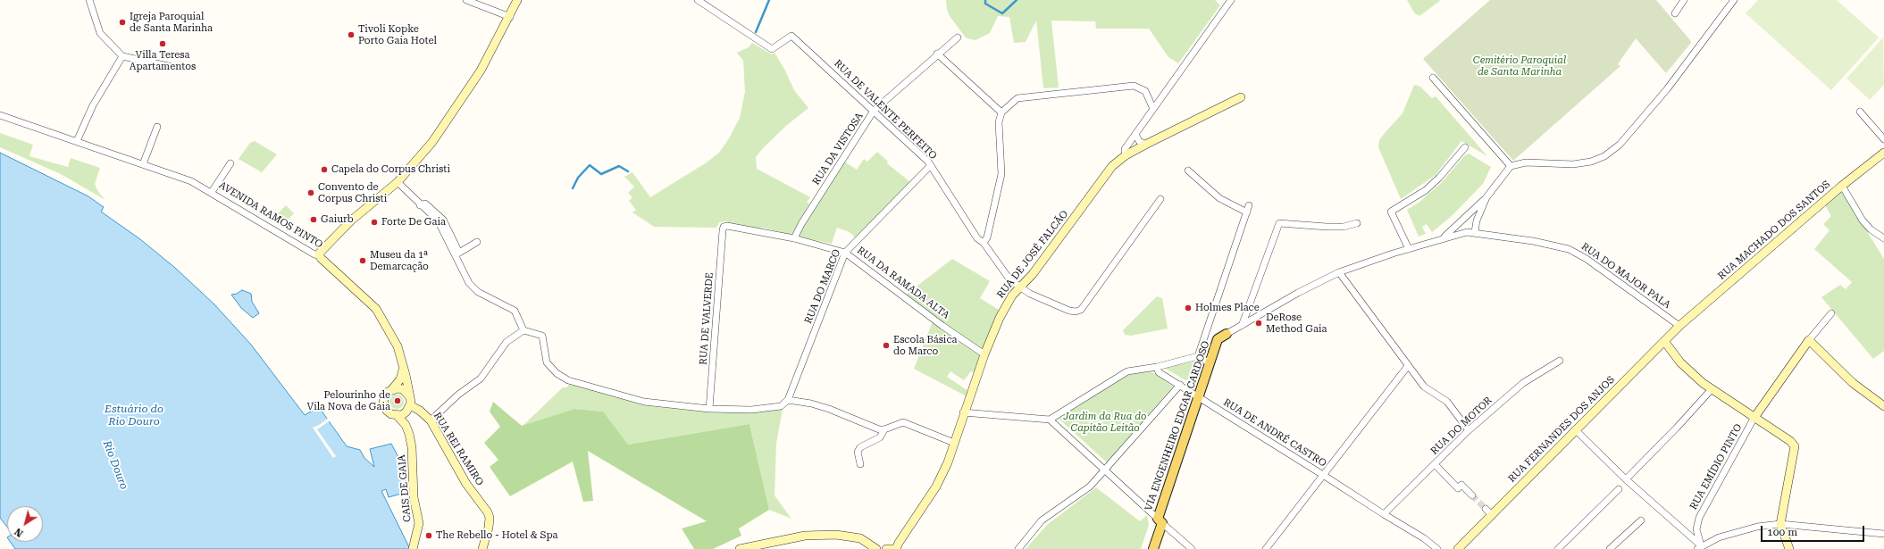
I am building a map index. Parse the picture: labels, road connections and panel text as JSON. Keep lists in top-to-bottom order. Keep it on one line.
{"streets":{"main road":["VIA ENGENHEIRO EDGAR CARDOSO"],"street":["RUA DE VALENTE PERFEITO","RUA DA VISTOSA","AVENIDA RAMOS PINTO","RUA MACHADO DOS SANTOS","RUA DE JOSÉ FALCÃO","RUA DO MAJOR PALA","RUA DA RAMADA ALTA","RUA DO MARCO","RUA DE VALVERDE","RUA DO MOTOR","RUA FERNANDES DOS ANJOS","RUA DE ANDRÉ CASTRO","RUA REI RAMIRO","RUA EMÍDIO PINTO","CAIS DE GAIA"]},"crossings":[["RUA DE VALENTE PERFEITO","RUA DA VISTOSA"],["RUA DE VALENTE PERFEITO","RUA DE JOSÉ FALCÃO"],["RUA DE VALENTE PERFEITO","RUA DO MARCO"],["RUA DA VISTOSA","RUA DA RAMADA ALTA"],["AVENIDA RAMOS PINTO","RUA REI RAMIRO"],["AVENIDA RAMOS PINTO","CAIS DE GAIA"],["RUA MACHADO DOS SANTOS","RUA DO MAJOR PALA"],["RUA MACHADO DOS SANTOS","RUA FERNANDES DOS ANJOS"],["RUA DE JOSÉ FALCÃO","RUA DA RAMADA ALTA"],["RUA DO MAJOR PALA","VIA ENGENHEIRO EDGAR CARDOSO"],["RUA DO MAJOR PALA","RUA FERNANDES DOS ANJOS"],["RUA DA RAMADA ALTA","RUA DO MARCO"],["RUA DA RAMADA ALTA","RUA DE VALVERDE"],["VIA ENGENHEIRO EDGAR CARDOSO","RUA DE ANDRÉ CASTRO"],["RUA DO MOTOR","RUA DE ANDRÉ CASTRO"],["RUA REI RAMIRO","CAIS DE GAIA"]],"water":["Estuário do Rio Douro","Rio Douro"],"parks":["Cemitério Paroquial de Santa Marinha","Jardim da Rua do Capitão Leitão"],"places":["Igreja Paroquial de Santa Marinha","Tivoli Kopke Porto Gaia Hotel","Villa Teresa Apartamentos","Capela do Corpus Christi","Convento de Corpus Christi","Gaiurb","Forte De Gaia","Museu da 1ª Demarcação","Holmes Place","DeRose Method Gaia","Escola Básica do Marco","Pelourinho de Vila Nova de Gaia","The Rebello - Hotel & Spa"],"scale_bar":"100 m","north":"bottom left"}
